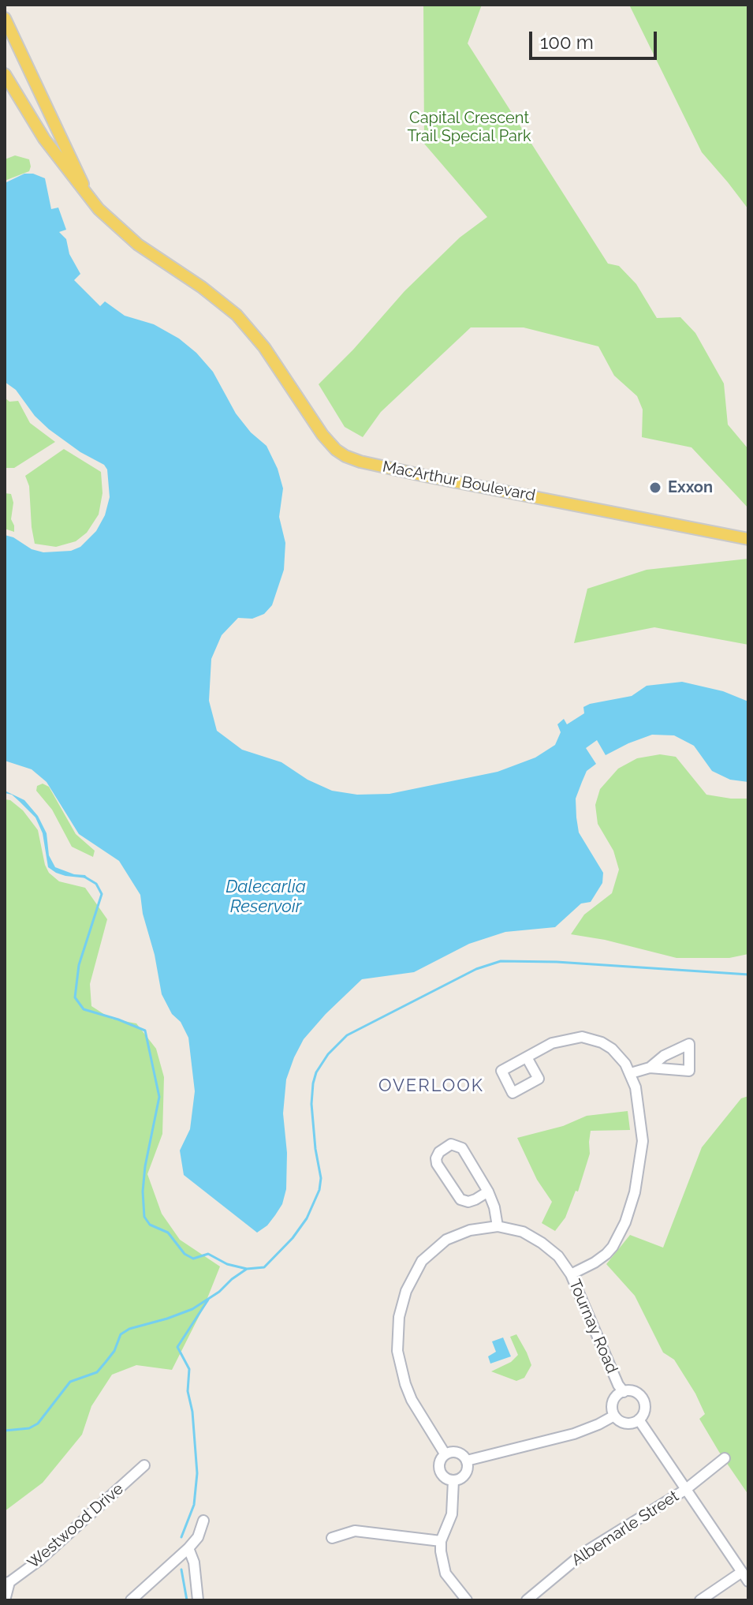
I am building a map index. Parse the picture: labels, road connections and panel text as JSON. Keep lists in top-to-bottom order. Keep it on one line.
{"streets":{"main road":["MacArthur Boulevard"],"street":["Tournay Road","Westwood Drive","Albemarle Street"]},"crossings":[["Tournay Road","Albemarle Street"]],"districts":["OVERLOOK"],"water":["Dalecarlia Reservoir"],"parks":["Capital Crescent Trail Special Park"],"places":["Exxon"],"scale_bar":"100 m"}
